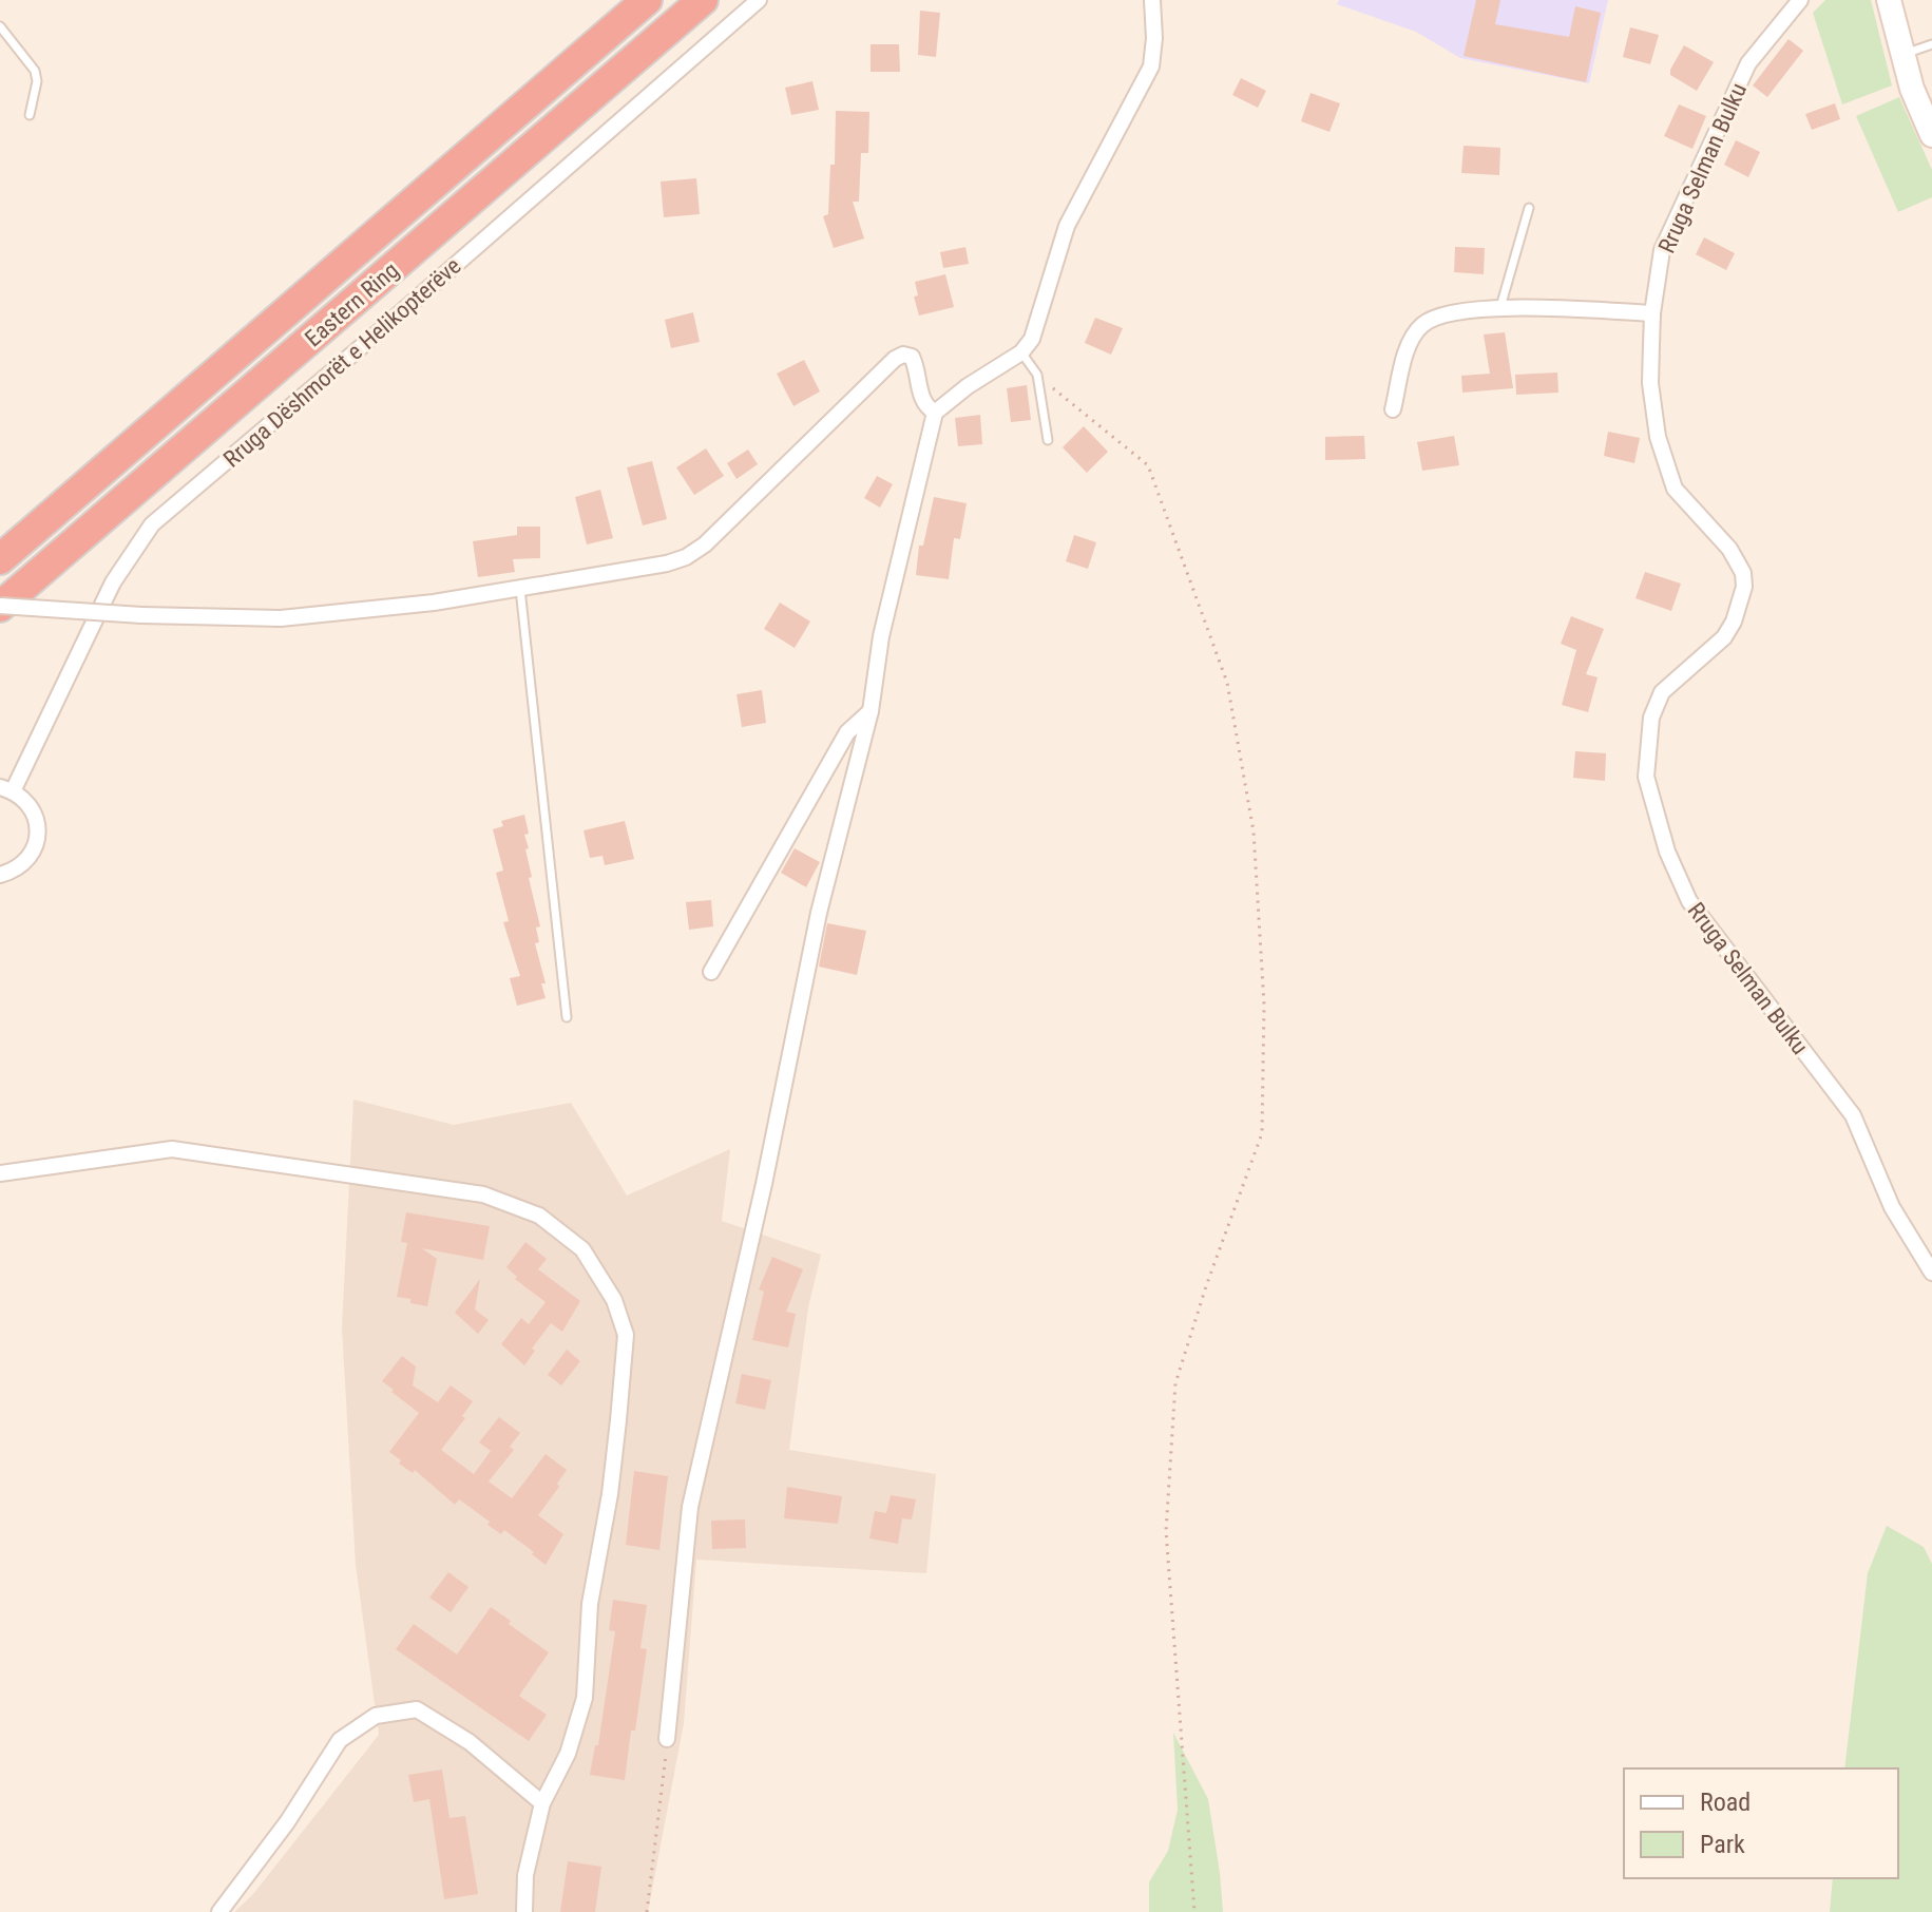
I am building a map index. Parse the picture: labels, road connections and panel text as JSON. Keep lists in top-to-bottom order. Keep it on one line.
{"streets":{"highway":["Eastern Ring"],"street":["Rruga Selman Bulku","Rruga Dëshmorët e Helikopterëve"]},"legend":["Road","Park"]}
